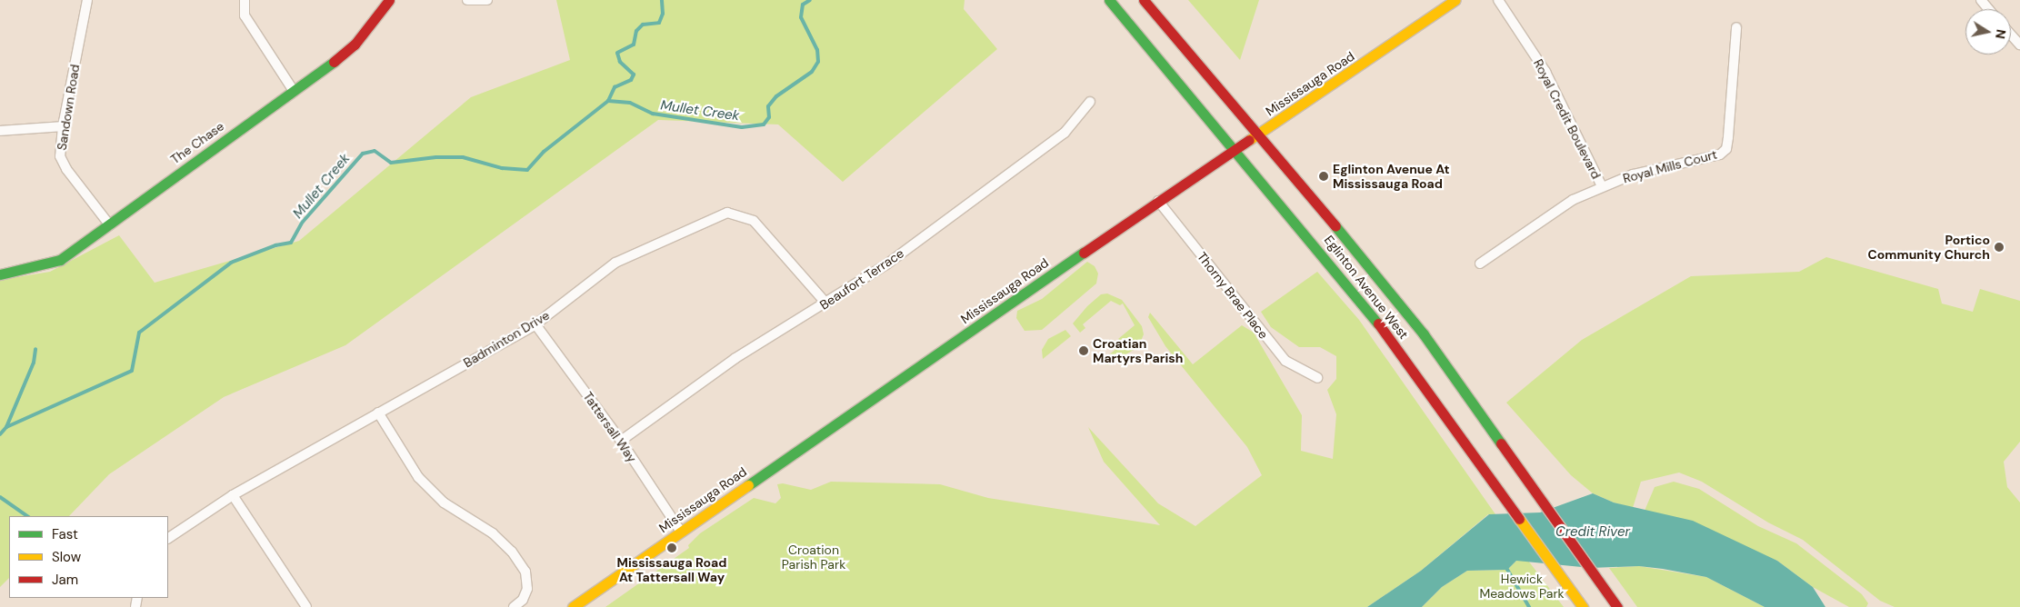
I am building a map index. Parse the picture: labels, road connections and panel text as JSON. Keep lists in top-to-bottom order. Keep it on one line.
{"streets":{"main road":["Mississauga Road","The Chase","Eglinton Avenue West"],"street":["Sandown Road","Royal Credit Boulevard","Royal Mills Court","Beaufort Terrace","Thorny Brae Place","Badminton Drive","Tattersall Way"]},"crossings":[["Mississauga Road","Eglinton Avenue West"],["Mississauga Road","Thorny Brae Place"],["Mississauga Road","Tattersall Way"],["Sandown Road","The Chase"],["Royal Credit Boulevard","Royal Mills Court"],["Beaufort Terrace","Badminton Drive"],["Beaufort Terrace","Tattersall Way"],["Badminton Drive","Tattersall Way"]],"water":["Mullet Creek","Credit River"],"parks":["Croation Parish Park","Hewick Meadows Park"],"places":["Eglinton Avenue At Mississauga Road","Portico Community Church","Croatian Martyrs Parish","Mississauga Road At Tattersall Way"],"legend":["Fast","Slow","Jam"],"north":"right"}
